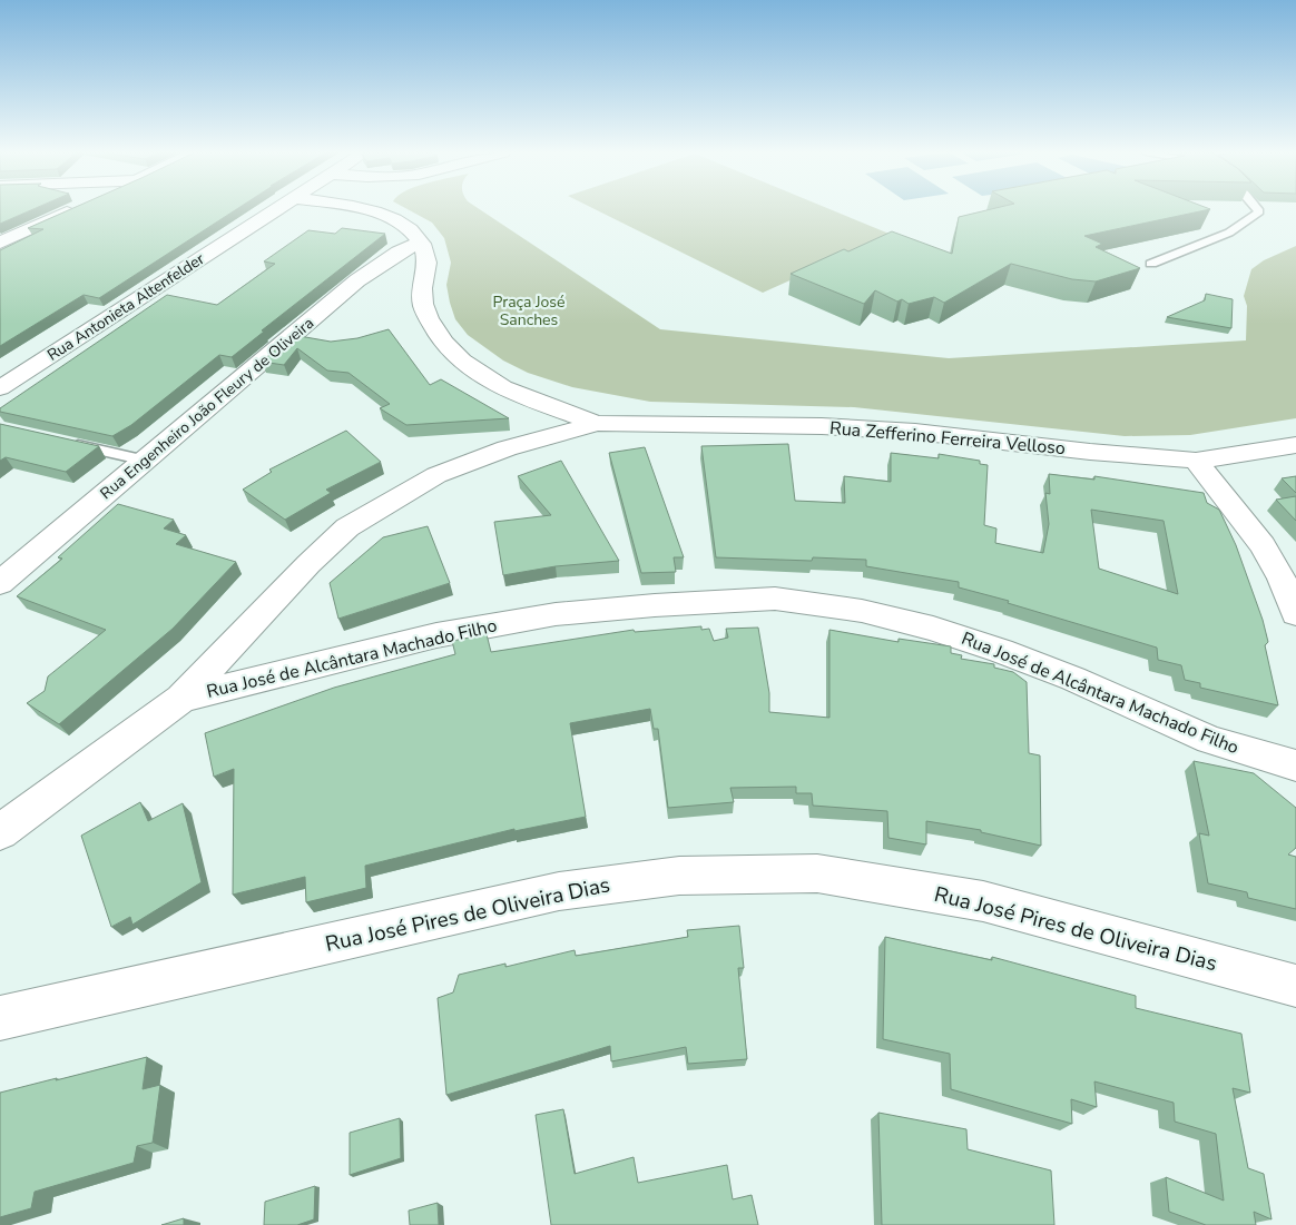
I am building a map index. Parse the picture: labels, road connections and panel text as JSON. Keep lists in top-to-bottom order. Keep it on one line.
{"streets":{"street":["Rua Antonieta Altenfelder","Rua Engenheiro João Fleury de Oliveira","Rua Zefferino Ferreira Velloso","Rua José de Alcântara Machado Filho","Rua José Pires de Oliveira Dias"]},"parks":["Praça José Sanches"]}
